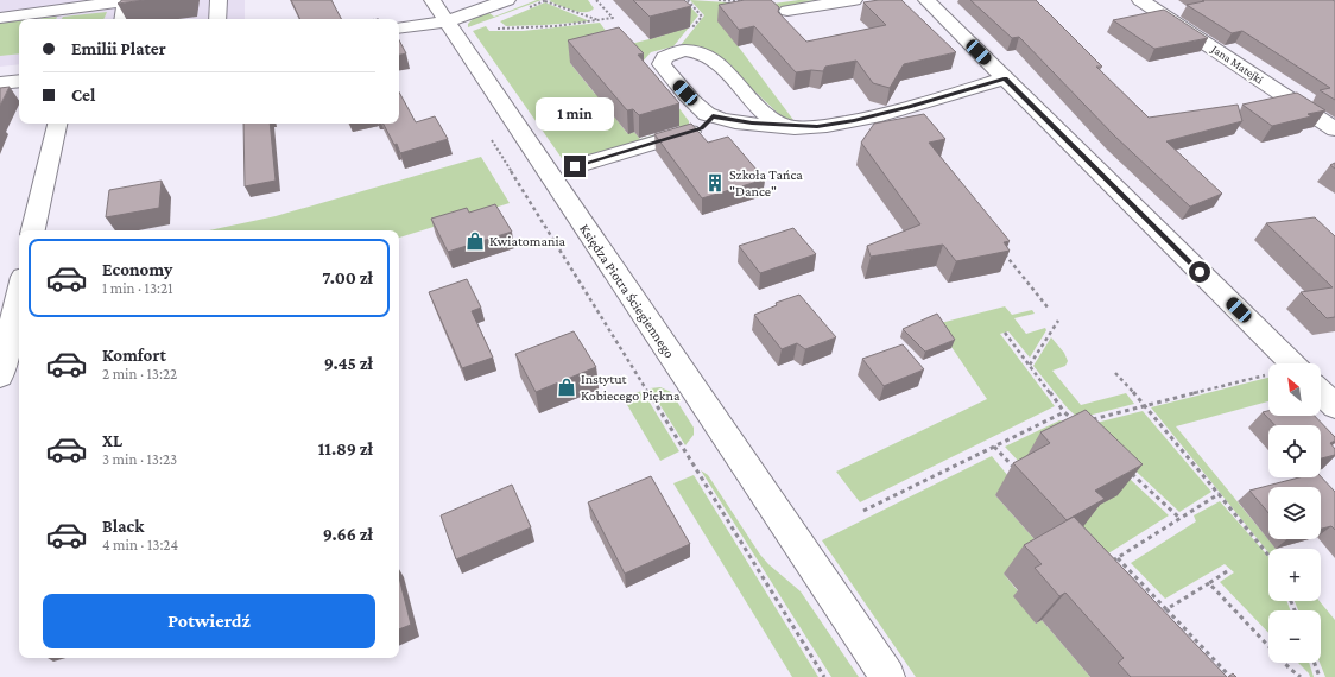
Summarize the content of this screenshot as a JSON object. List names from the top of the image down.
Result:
{
  "streets": {
    "street": ["Jana Matejki", "Księdza Piotra Ściegiennego"]
  },
  "places": {
    "building": ["Szkoła Tańca \"Dance\""],
    "shop": ["Kwiatomania", "Instytut Kobiecego Piękna"]
  },
  "north": "top left",
  "page": {
    "banner": ["Emilii Plater", "Cel"],
    "bubble": "1 min",
    "list": [
      {
        "name": "Economy",
        "note": "1 min · 13:21",
        "value": "7.00 zł"
      },
      {
        "name": "Komfort",
        "note": "2 min · 13:22",
        "value": "9.45 zł"
      },
      {
        "name": "XL",
        "note": "3 min · 13:23",
        "value": "11.89 zł"
      },
      {
        "name": "Black",
        "note": "4 min · 13:24",
        "value": "9.66 zł"
      }
    ],
    "map_buttons": ["+", "−"],
    "buttons": "Potwierdź"
  }
}
